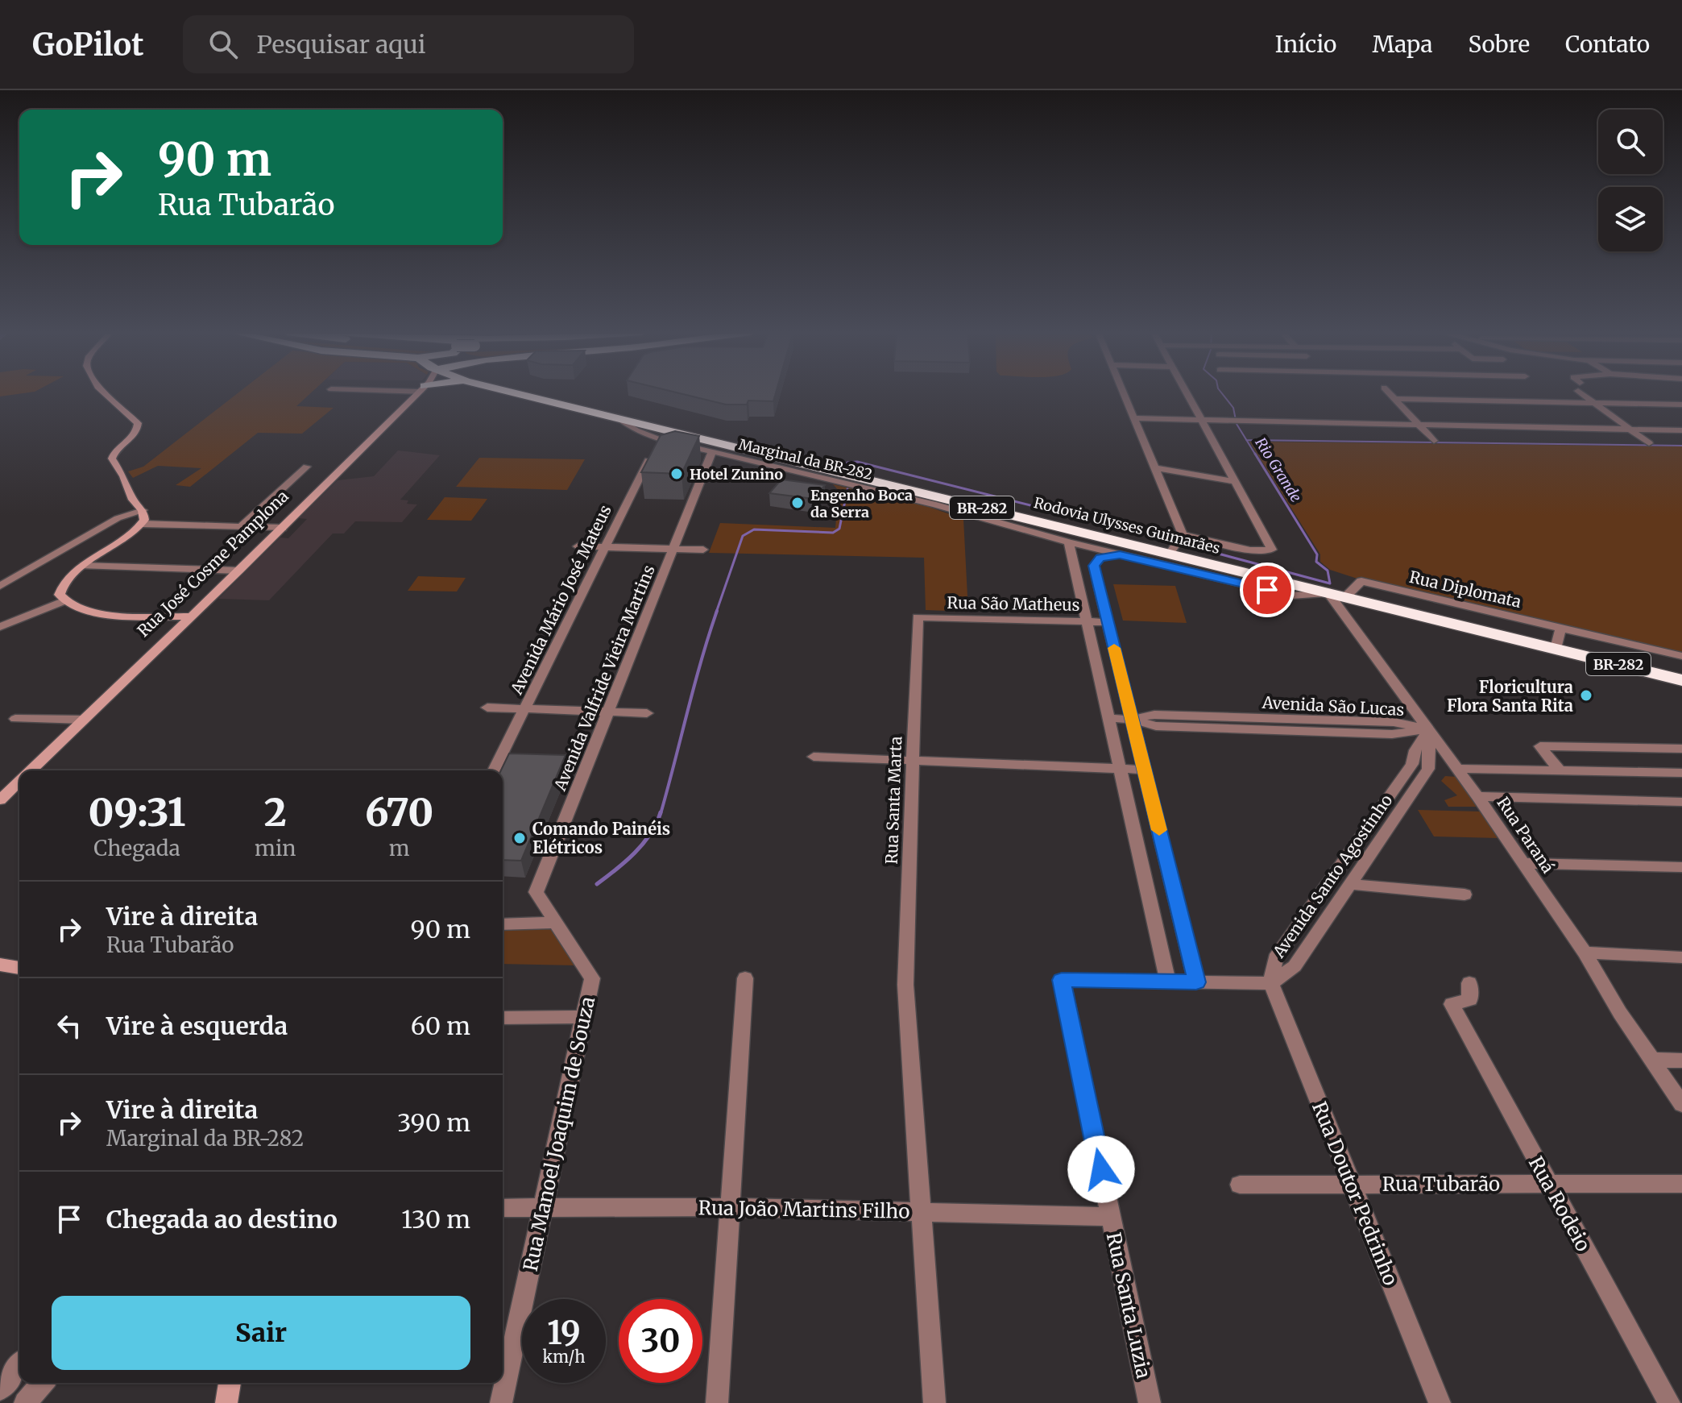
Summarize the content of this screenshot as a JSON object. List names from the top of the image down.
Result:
{
  "streets": {
    "highway": ["BR-282", "Rodovia Ulysses Guimarães"],
    "street": [
      "Marginal da BR-282",
      "Rua José Cosme Pamplona",
      "Rua Diplomata",
      "Avenida Mário José Mateus",
      "Rua São Matheus",
      "Avenida Valfride Vieira Martins",
      "Avenida São Lucas",
      "Rua Santa Marta",
      "Rua Paraná",
      "Avenida Santo Agostinho",
      "Rua Manoel Joaquim de Souza",
      "Rua Tubarão",
      "Rua Doutor Pedrinho",
      "Rua Rodeio",
      "Rua João Martins Filho",
      "Rua Santa Luzia"
    ]
  },
  "crossings": [
    ["Marginal da BR-282", "Rodovia Ulysses Guimarães"],
    ["Marginal da BR-282", "Rua Diplomata"],
    ["Marginal da BR-282", "Avenida Mário José Mateus"],
    ["Marginal da BR-282", "Avenida Valfride Vieira Martins"],
    ["Marginal da BR-282", "Rua Paraná"],
    ["Rodovia Ulysses Guimarães", "Rua Diplomata"],
    ["Rodovia Ulysses Guimarães", "Rua Paraná"],
    ["Rua Diplomata", "Rua Paraná"],
    ["Rua São Matheus", "Rua Santa Marta"],
    ["Avenida Valfride Vieira Martins", "Rua Manoel Joaquim de Souza"],
    ["Avenida São Lucas", "Rua Paraná"],
    ["Avenida São Lucas", "Avenida Santo Agostinho"],
    ["Rua Santa Marta", "Rua João Martins Filho"],
    ["Rua Paraná", "Avenida Santo Agostinho"],
    ["Avenida Santo Agostinho", "Rua Doutor Pedrinho"],
    ["Rua Manoel Joaquim de Souza", "Rua João Martins Filho"],
    ["Rua Tubarão", "Rua Doutor Pedrinho"],
    ["Rua Tubarão", "Rua Rodeio"],
    ["Rua João Martins Filho", "Rua Santa Luzia"]
  ],
  "water": ["Rio Grande"],
  "places": [
    "Hotel Zunino",
    "Engenho Boca da Serra",
    "Floricultura Flora Santa Rita",
    "Comando Painéis Elétricos"
  ],
  "page": {
    "header": "GoPilot",
    "search": "Pesquisar aqui",
    "nav": [
      "Início",
      "Mapa",
      "Sobre",
      "Contato"
    ],
    "turn": ["90 m", "Rua Tubarão"],
    "eta": [
      "09:31",
      "Chegada",
      "2",
      "min",
      "670",
      "m"
    ],
    "list": [
      {
        "name": "Vire à direita",
        "note": "Rua Tubarão",
        "value": "90 m"
      },
      {
        "name": "Vire à esquerda",
        "value": "60 m"
      },
      {
        "name": "Vire à direita",
        "note": "Marginal da BR-282",
        "value": "390 m"
      },
      {
        "name": "Chegada ao destino",
        "value": "130 m"
      }
    ],
    "buttons": "Sair",
    "speed": "19 km/h",
    "limit": "30"
  }
}
